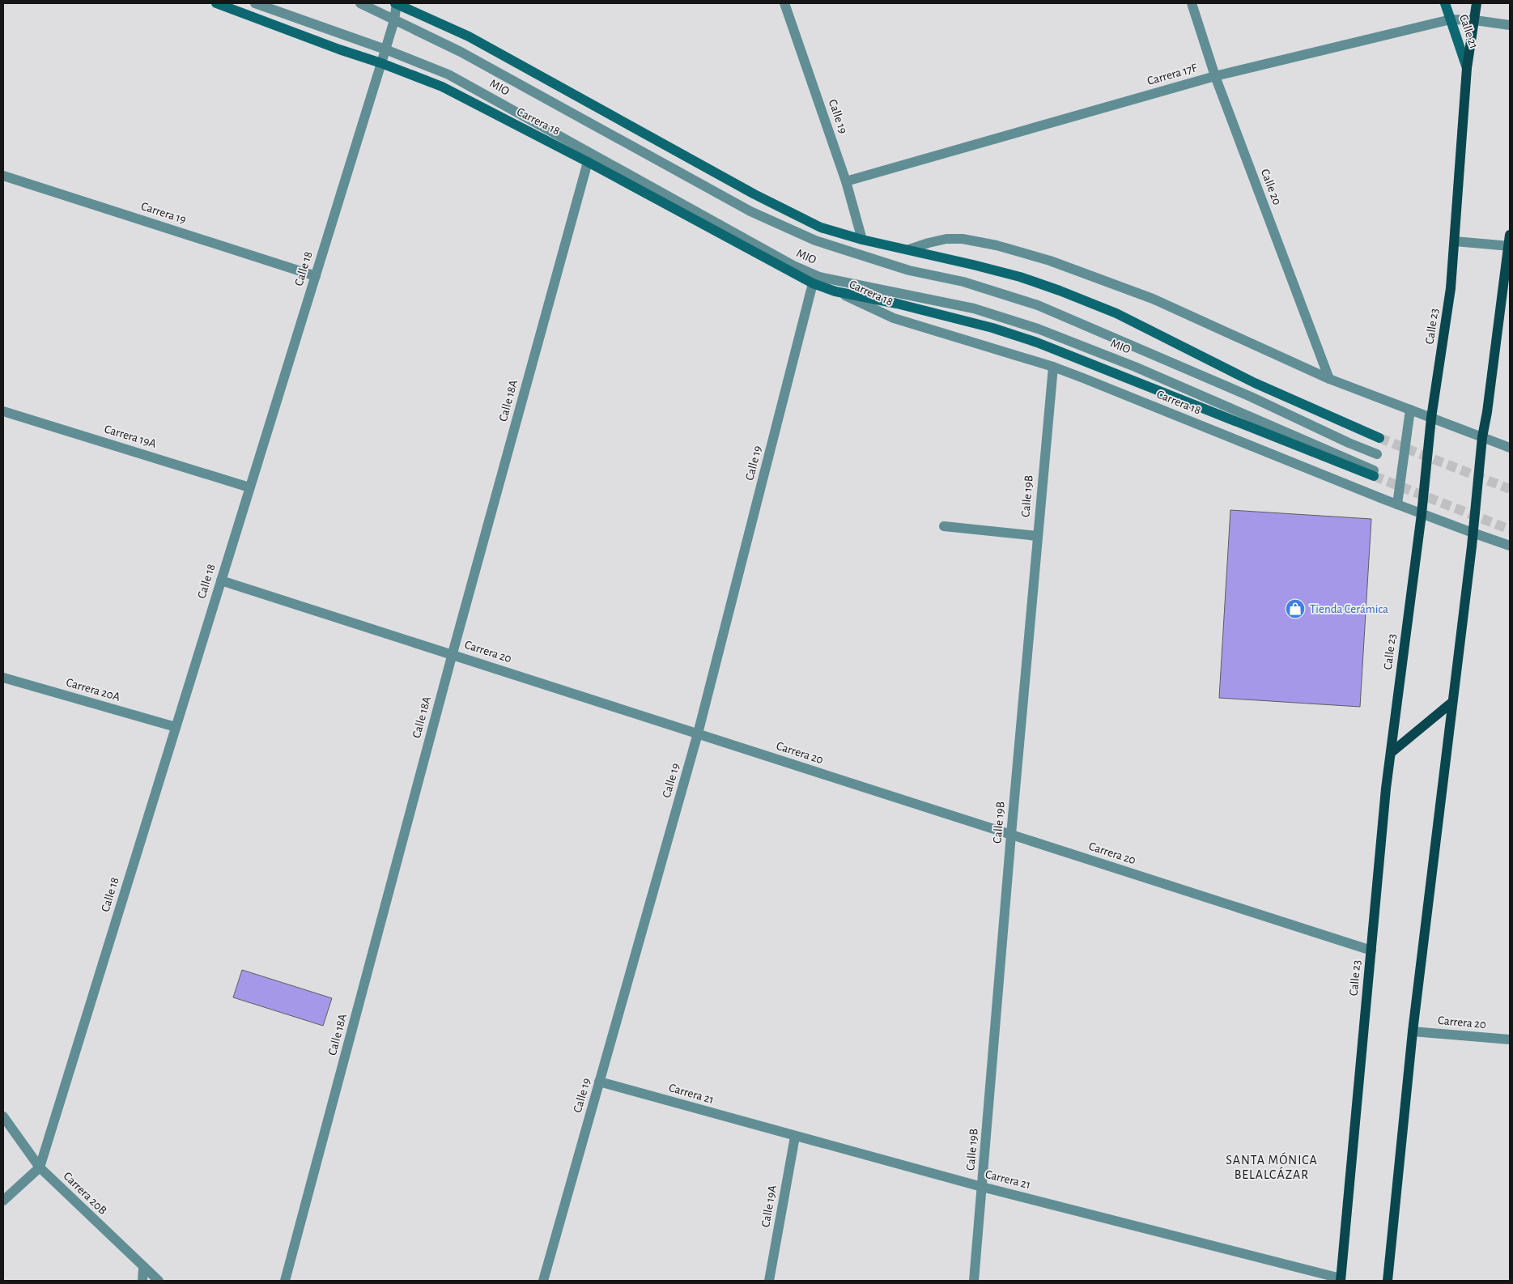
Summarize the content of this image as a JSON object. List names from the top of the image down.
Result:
{
  "streets": {
    "main road": ["Calle 21", "Carrera 18", "Calle 23"],
    "street": [
      "Carrera 17F",
      "MIO",
      "Calle 19",
      "Calle 20",
      "Carrera 19",
      "Calle 18",
      "Calle 18A",
      "Carrera 19A",
      "Calle 19B",
      "Carrera 20",
      "Carrera 20A",
      "Carrera 21",
      "Carrera 20B",
      "Calle 19A"
    ]
  },
  "crossings": [
    ["Calle 21", "Carrera 17F"],
    ["Calle 21", "Calle 23"],
    ["Carrera 17F", "Calle 19"],
    ["Carrera 17F", "Calle 20"],
    ["Carrera 17F", "Calle 23"],
    ["MIO", "Carrera 18"],
    ["MIO", "Calle 18"],
    ["Calle 19", "Carrera 18"],
    ["Calle 19", "Carrera 20"],
    ["Calle 19", "Carrera 21"],
    ["Carrera 18", "Calle 18"],
    ["Carrera 18", "Calle 23"],
    ["Carrera 18", "Calle 18A"],
    ["Carrera 18", "Calle 19B"],
    ["Carrera 19", "Calle 18"],
    ["Calle 18", "Carrera 19A"],
    ["Calle 18", "Carrera 20"],
    ["Calle 18", "Carrera 20A"],
    ["Calle 18", "Carrera 20B"],
    ["Calle 23", "Carrera 20"],
    ["Calle 23", "Carrera 21"],
    ["Calle 18A", "Carrera 20"],
    ["Calle 19B", "Carrera 20"],
    ["Calle 19B", "Carrera 21"],
    ["Carrera 21", "Calle 19A"]
  ],
  "districts": ["SANTA MÓNICA BELALCÁZAR"],
  "places": {
    "shop": ["Tienda Cerámica"]
  }
}
